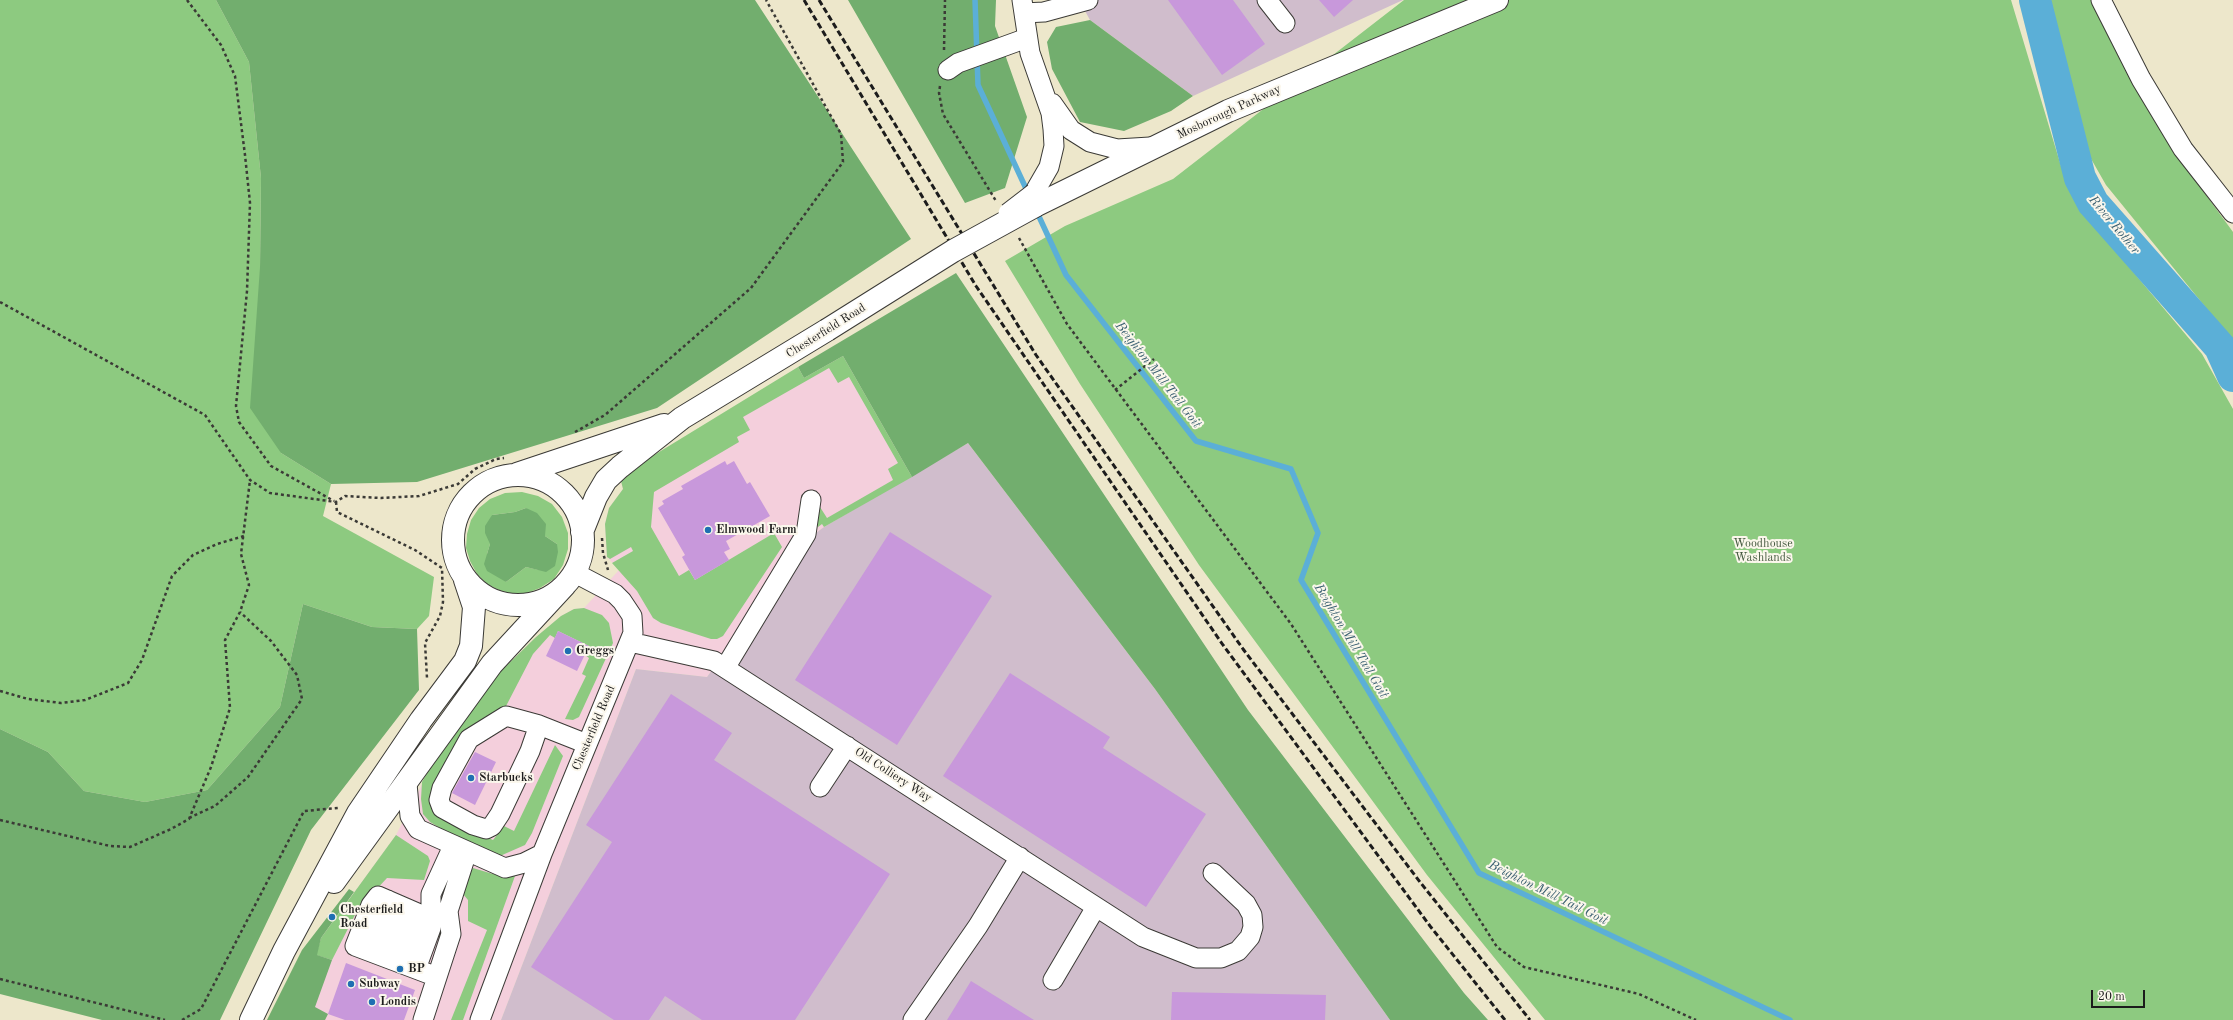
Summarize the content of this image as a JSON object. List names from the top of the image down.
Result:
{
  "streets": {
    "highway": ["Mosborough Parkway", "Chesterfield Road"],
    "street": ["Old Colliery Way"]
  },
  "crossings": [
    ["Mosborough Parkway", "Chesterfield Road"],
    ["Chesterfield Road", "Old Colliery Way"]
  ],
  "water": ["River Rother", "Beighton Mill Tail Goit"],
  "parks": ["Woodhouse Washlands"],
  "places": [
    "Elmwood Farm",
    "Greggs",
    "Starbucks",
    "Chesterfield Road",
    "BP",
    "Subway",
    "Londis"
  ],
  "scale_bar": "20 m"
}
